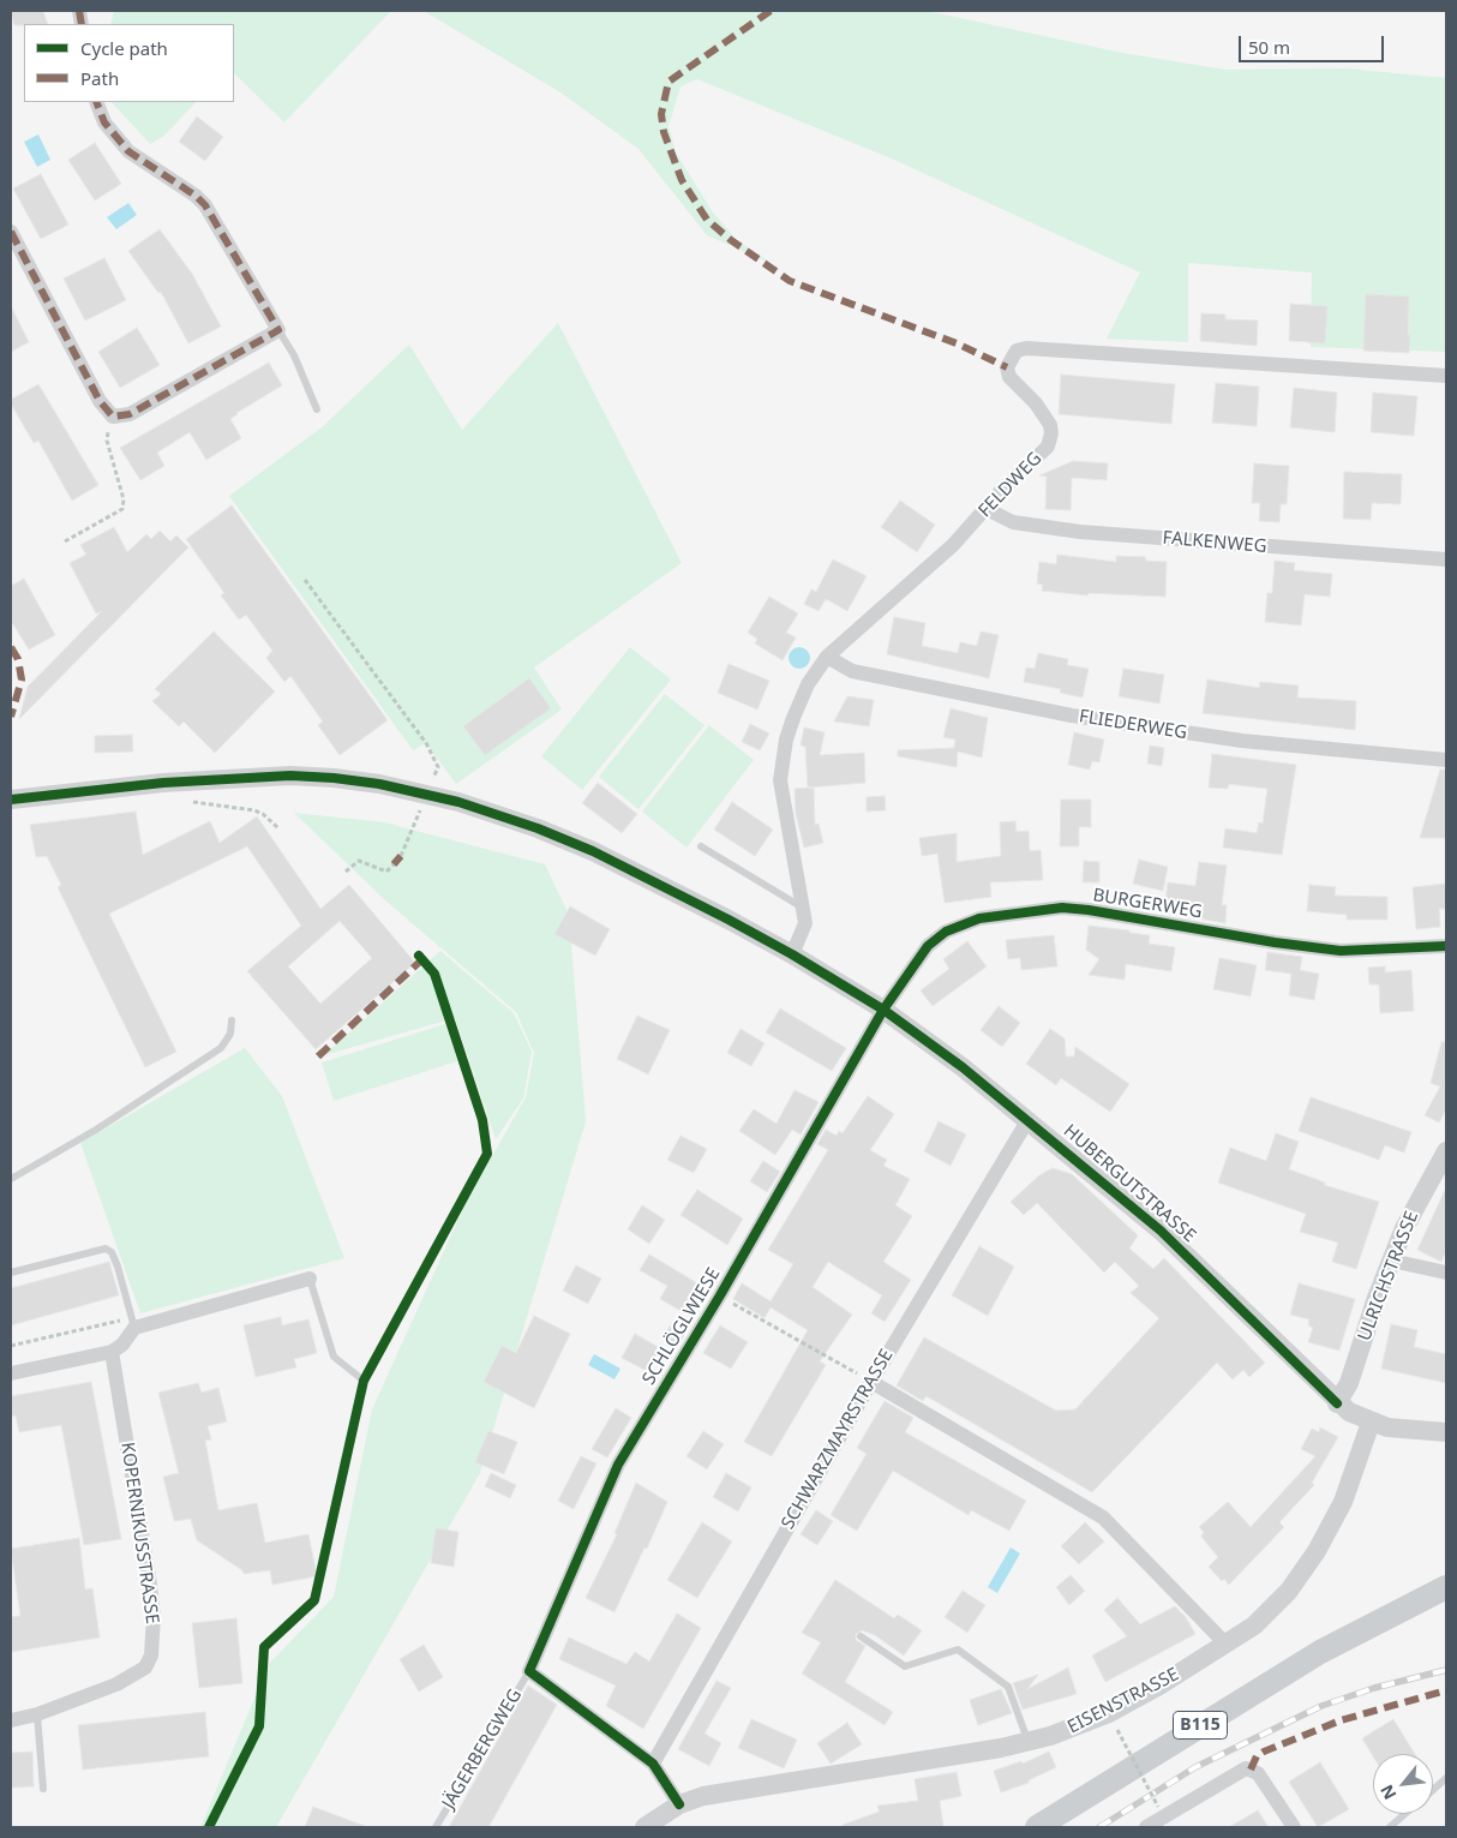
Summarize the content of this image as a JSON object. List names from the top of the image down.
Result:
{
  "streets": {
    "main road": ["B115"],
    "street": [
      "FELDWEG",
      "FALKENWEG",
      "FLIEDERWEG",
      "BURGERWEG",
      "HUBERGUTSTRASSE",
      "ULRICHSTRASSE",
      "SCHLÖGLWIESE",
      "SCHWARZMAYRSTRASSE",
      "KOPERNIKUSSTRASSE",
      "EISENSTRASSE"
    ],
    "lane": ["JÄGERBERGWEG"]
  },
  "crossings": [
    ["FELDWEG", "FALKENWEG"],
    ["FELDWEG", "FLIEDERWEG"],
    ["FELDWEG", "HUBERGUTSTRASSE"],
    ["BURGERWEG", "HUBERGUTSTRASSE"],
    ["BURGERWEG", "SCHLÖGLWIESE"],
    ["HUBERGUTSTRASSE", "ULRICHSTRASSE"],
    ["HUBERGUTSTRASSE", "SCHLÖGLWIESE"],
    ["HUBERGUTSTRASSE", "SCHWARZMAYRSTRASSE"],
    ["HUBERGUTSTRASSE", "EISENSTRASSE"],
    ["SCHLÖGLWIESE", "JÄGERBERGWEG"]
  ],
  "legend": ["Cycle path", "Path"],
  "scale_bar": "50 m",
  "north": "bottom left"
}
